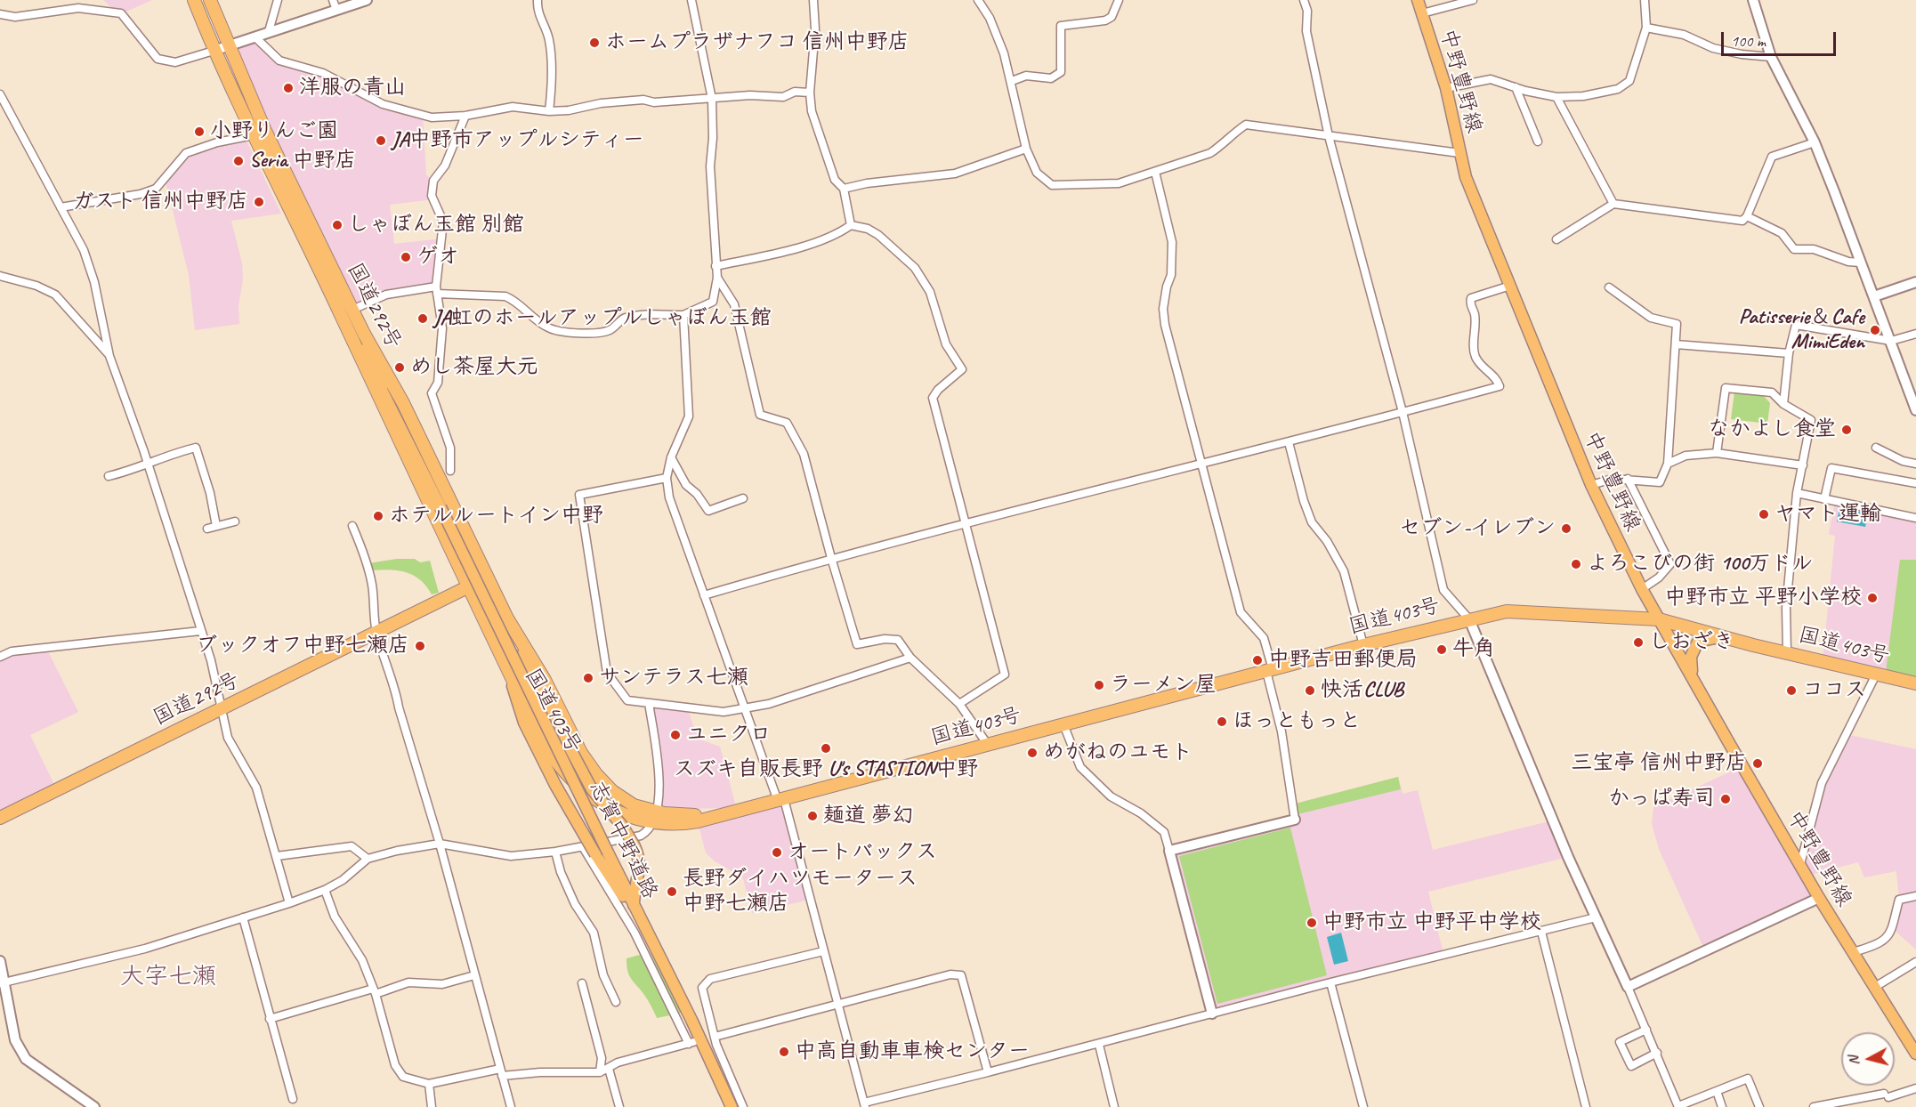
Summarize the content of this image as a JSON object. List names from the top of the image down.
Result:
{
  "streets": {
    "highway": ["国道292号", "国道403号"],
    "main road": ["中野豊野線", "志賀中野道路"]
  },
  "crossings": [
    ["中野豊野線", "国道403号"],
    ["国道292号", "国道403号"],
    ["国道292号", "志賀中野道路"]
  ],
  "districts": ["大字七瀬"],
  "places": [
    "ホームプラザナフコ 信州中野店",
    "洋服の青山",
    "小野りんご園",
    "JA中野市アップルシティー",
    "Seria 中野店",
    "ガスト 信州中野店",
    "しゃぼん玉館 別館",
    "ゲオ",
    "JA虹のホールアップルしゃぼん玉館",
    "Patisserie＆Cafe MimiEden",
    "めし茶屋大元",
    "なかよし食堂",
    "ヤマト運輸",
    "ホテルルートイン中野",
    "セブン-イレブン",
    "よろこびの街 100万ドル",
    "中野市立 平野小学校",
    "しおざき",
    "ブックオフ中野七瀬店",
    "牛角",
    "中野吉田郵便局",
    "サンテラス七瀬",
    "ラーメン屋",
    "快活CLUB",
    "ココス",
    "ほっともっと",
    "ユニクロ",
    "スズキ自販長野 U's STASTION中野",
    "めがねのユモト",
    "三宝亭 信州中野店",
    "かっぱ寿司",
    "麺道 夢幻",
    "オートバックス",
    "長野ダイハツモータース 中野七瀬店",
    "中野市立 中野平中学校",
    "中高自動車車検センター"
  ],
  "scale_bar": "100 m",
  "north": "left"
}
